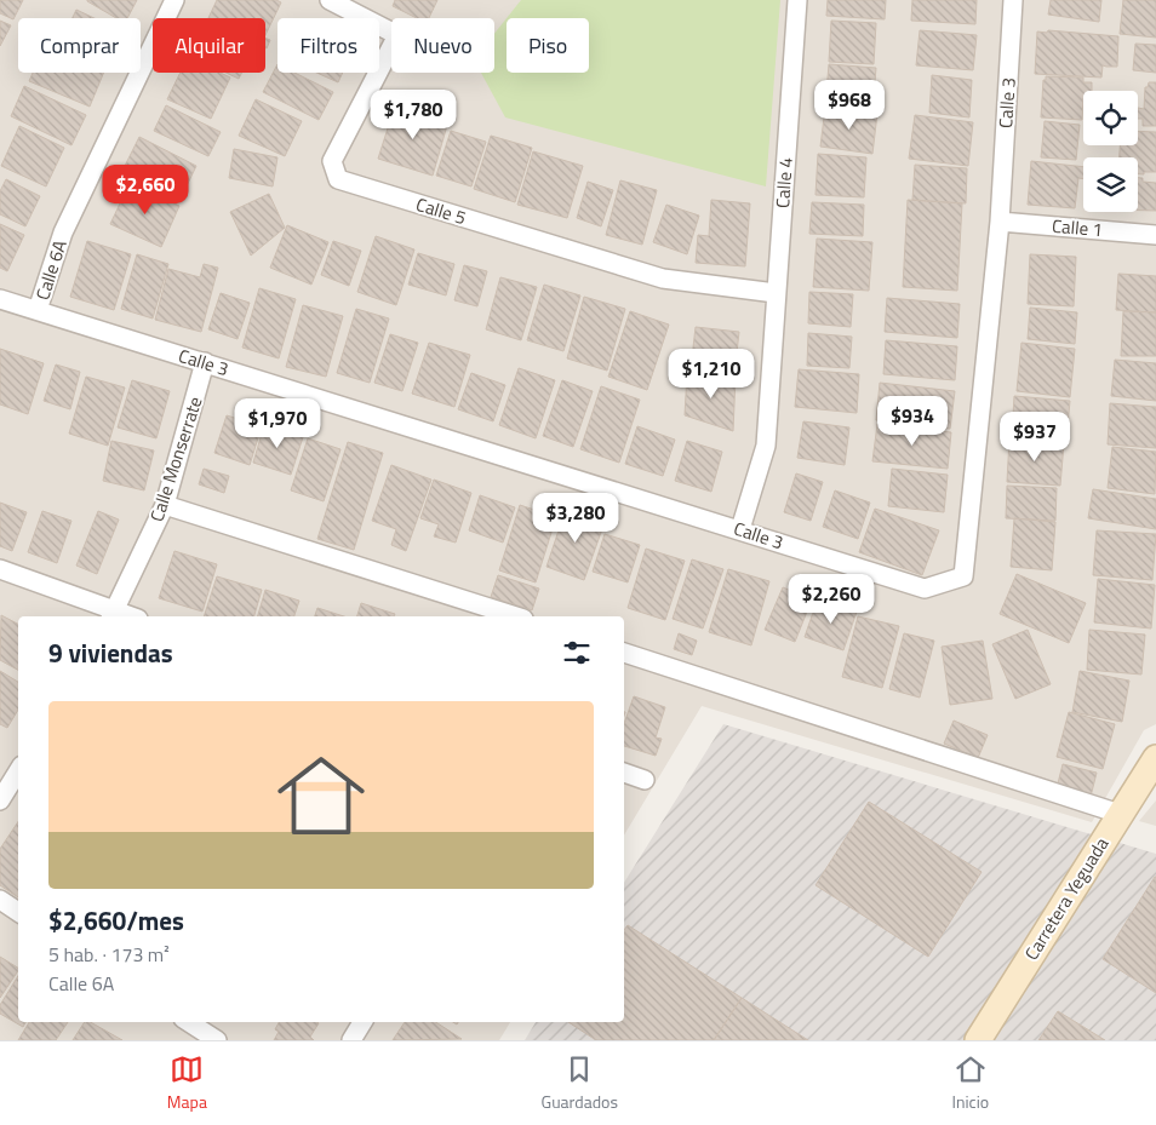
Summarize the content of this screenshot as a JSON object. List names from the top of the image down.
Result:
{
  "streets": {
    "street": [
      "Calle 3",
      "Calle 4",
      "Calle 5",
      "Calle 1",
      "Calle 6A",
      "Calle Monserrate",
      "Carretera Yeguada"
    ]
  },
  "crossings": [
    ["Calle 3", "Calle 4"],
    ["Calle 3", "Calle 1"],
    ["Calle 3", "Calle 6A"],
    ["Calle 3", "Calle Monserrate"],
    ["Calle 4", "Calle 5"]
  ],
  "page": {
    "chip": [
      "Comprar",
      "Alquilar",
      "Filtros",
      "Nuevo",
      "Piso"
    ],
    "price": [
      "$968",
      "$1,780",
      "$2,660",
      "$1,210",
      "$934",
      "$1,970",
      "$937",
      "$3,280",
      "$2,260"
    ],
    "heading": "9 viviendas",
    "list": [
      {
        "name": "$2,660/mes",
        "note": "5 hab. · 173 m² · Calle 6A"
      }
    ],
    "tabs": ["Mapa", "Guardados", "Inicio"]
  }
}
